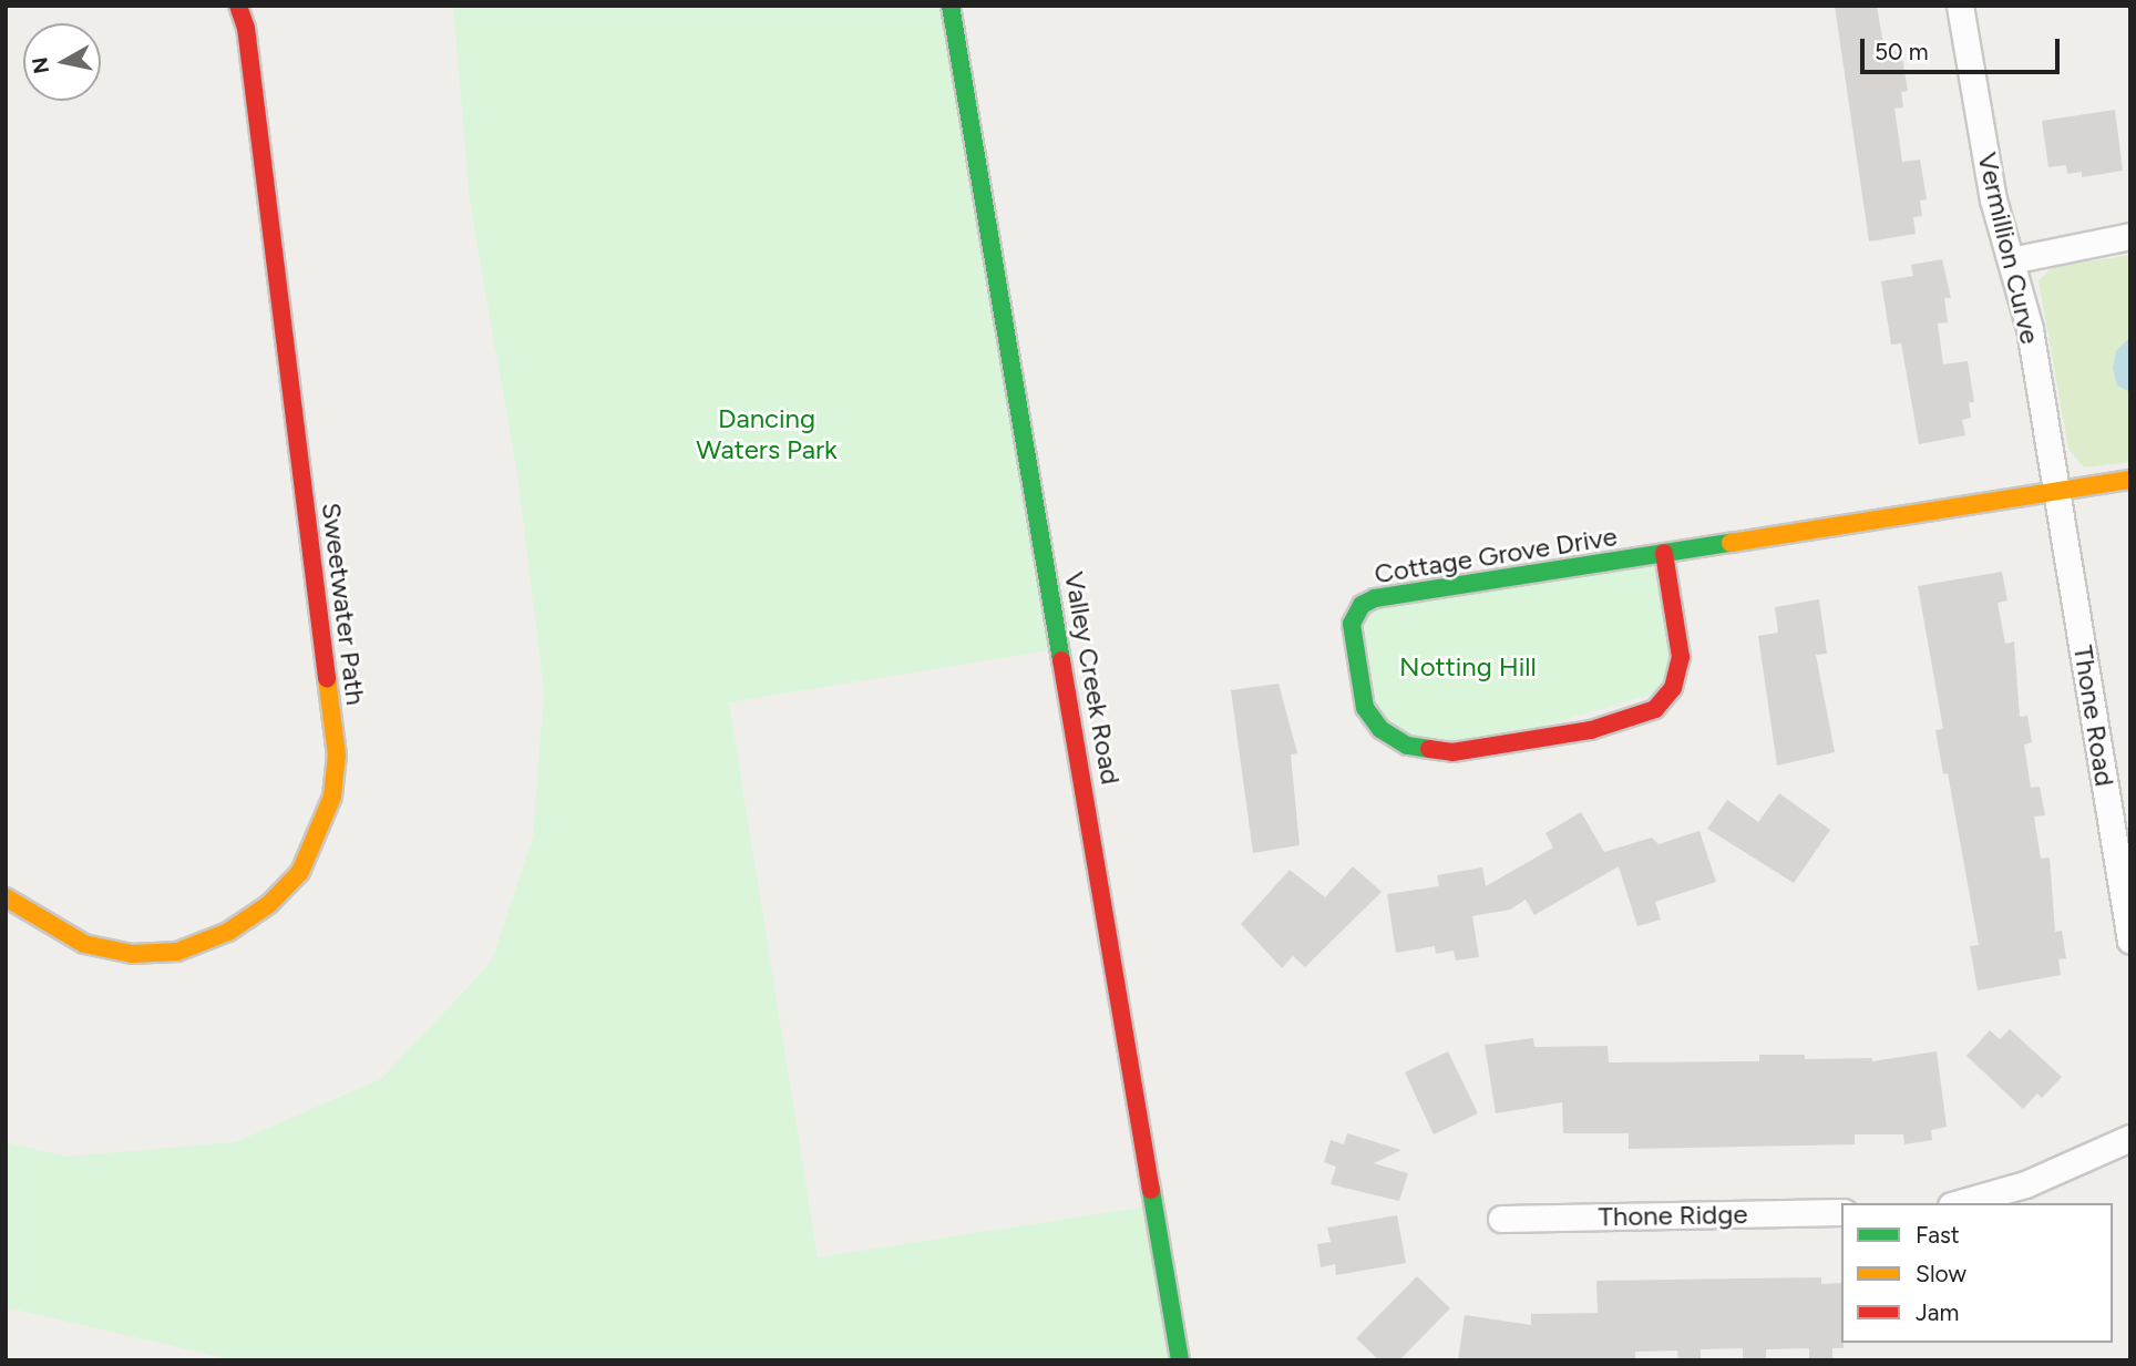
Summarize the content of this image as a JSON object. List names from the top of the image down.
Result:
{
  "streets": {
    "street": [
      "Vermillion Curve",
      "Cottage Grove Drive",
      "Sweetwater Path",
      "Valley Creek Road",
      "Thone Road",
      "Thone Ridge"
    ]
  },
  "crossings": [
    ["Vermillion Curve", "Cottage Grove Drive"],
    ["Vermillion Curve", "Thone Road"],
    ["Cottage Grove Drive", "Thone Road"]
  ],
  "parks": ["Dancing Waters Park", "Notting Hill"],
  "legend": ["Fast", "Slow", "Jam"],
  "scale_bar": "50 m",
  "north": "left"
}
